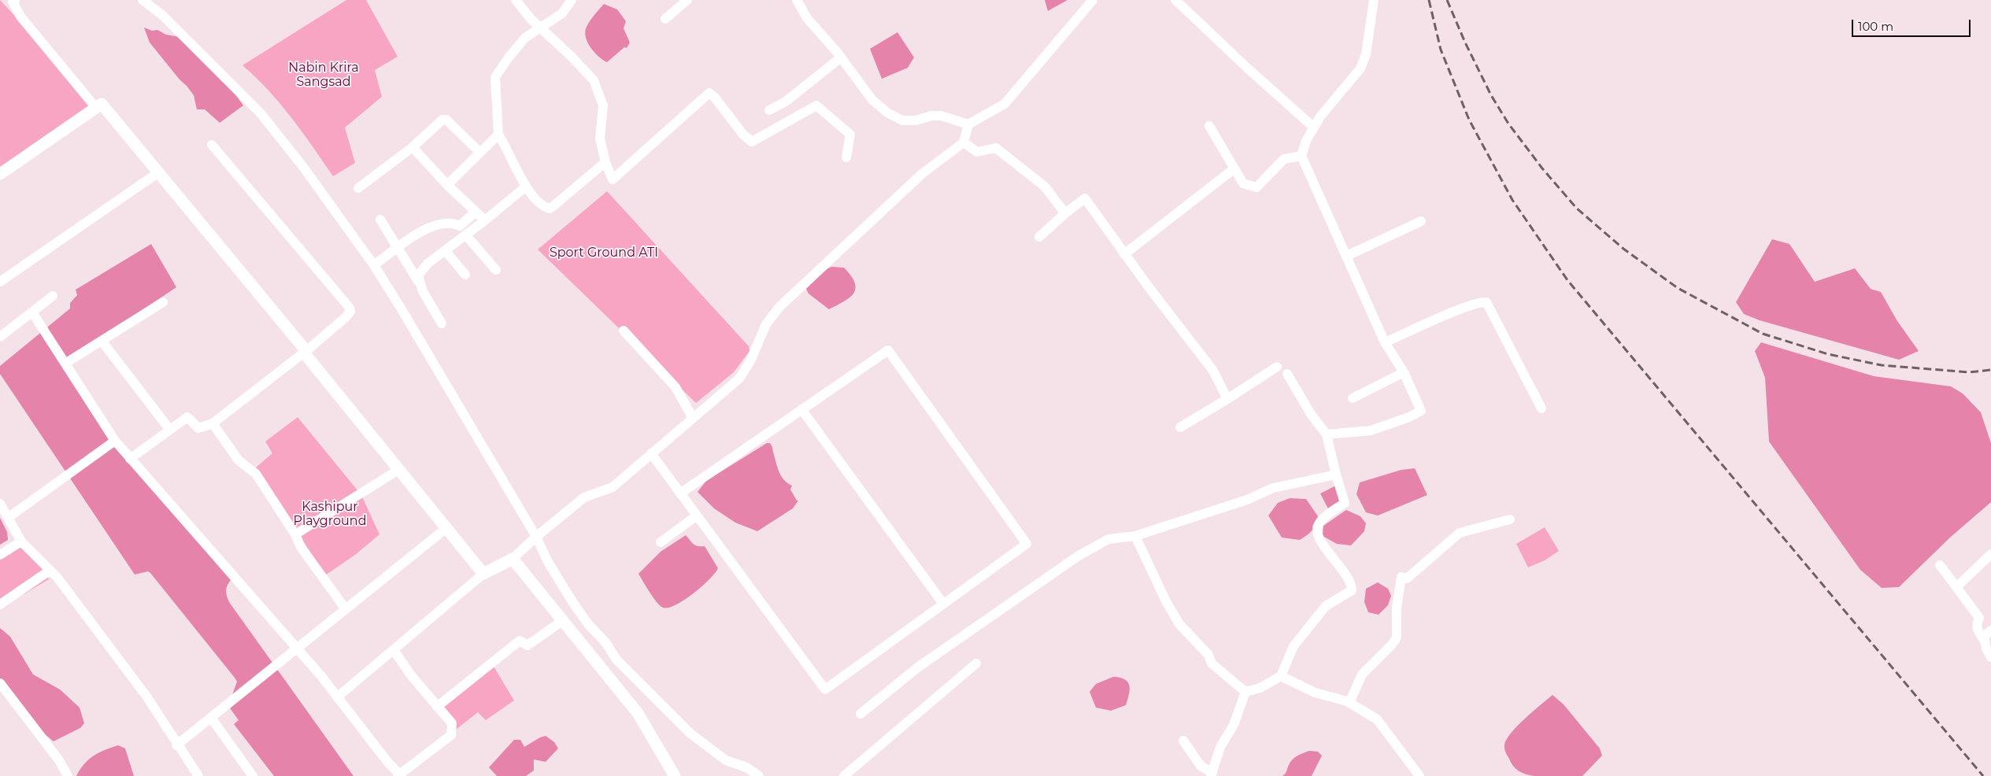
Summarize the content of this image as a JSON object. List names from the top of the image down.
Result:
{
  "parks": ["Nabin Krira Sangsad", "Sport Ground ATI", "Kashipur Playground"],
  "scale_bar": "100 m"
}
